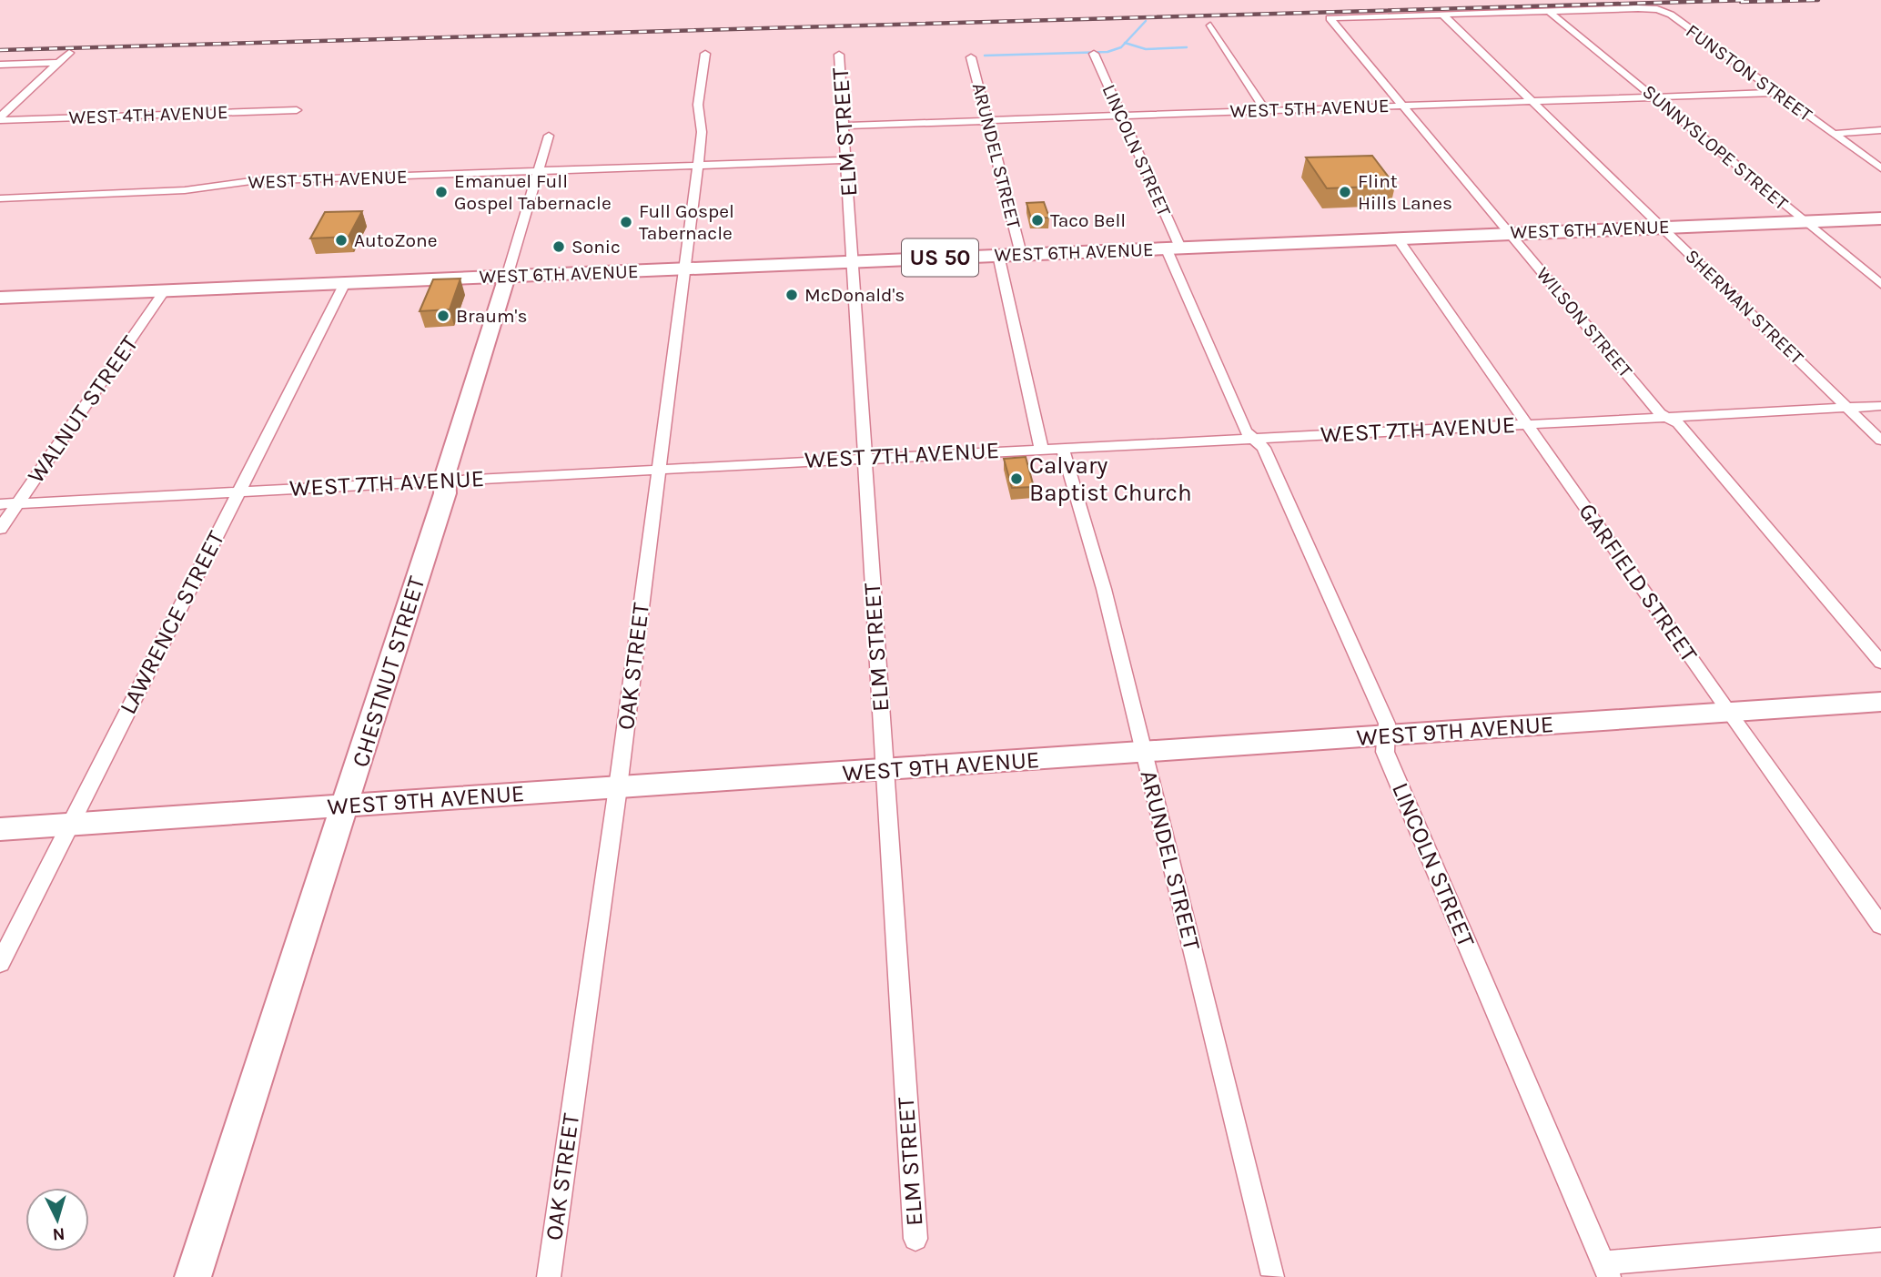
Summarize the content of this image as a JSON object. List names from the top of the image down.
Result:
{
  "streets": {
    "main road": ["WEST 6TH AVENUE", "US 50"],
    "street": [
      "FUNSTON STREET",
      "WEST 5TH AVENUE",
      "WEST 4TH AVENUE",
      "ELM STREET",
      "SUNNYSLOPE STREET",
      "LINCOLN STREET",
      "ARUNDEL STREET",
      "SHERMAN STREET",
      "WILSON STREET",
      "WALNUT STREET",
      "WEST 7TH AVENUE",
      "GARFIELD STREET",
      "LAWRENCE STREET",
      "OAK STREET",
      "CHESTNUT STREET",
      "WEST 9TH AVENUE"
    ]
  },
  "crossings": [
    ["FUNSTON STREET", "WEST 5TH AVENUE"],
    ["FUNSTON STREET", "SUNNYSLOPE STREET"],
    ["FUNSTON STREET", "SHERMAN STREET"],
    ["FUNSTON STREET", "WILSON STREET"],
    ["WEST 5TH AVENUE", "ELM STREET"],
    ["WEST 5TH AVENUE", "SUNNYSLOPE STREET"],
    ["WEST 5TH AVENUE", "LINCOLN STREET"],
    ["WEST 5TH AVENUE", "ARUNDEL STREET"],
    ["WEST 5TH AVENUE", "SHERMAN STREET"],
    ["WEST 5TH AVENUE", "WILSON STREET"],
    ["WEST 5TH AVENUE", "OAK STREET"],
    ["WEST 5TH AVENUE", "CHESTNUT STREET"],
    ["ELM STREET", "WEST 6TH AVENUE"],
    ["ELM STREET", "WEST 7TH AVENUE"],
    ["ELM STREET", "WEST 9TH AVENUE"],
    ["SUNNYSLOPE STREET", "WEST 6TH AVENUE"],
    ["LINCOLN STREET", "WEST 6TH AVENUE"],
    ["LINCOLN STREET", "WEST 7TH AVENUE"],
    ["LINCOLN STREET", "WEST 9TH AVENUE"],
    ["ARUNDEL STREET", "WEST 6TH AVENUE"],
    ["ARUNDEL STREET", "WEST 7TH AVENUE"],
    ["ARUNDEL STREET", "WEST 9TH AVENUE"],
    ["WEST 6TH AVENUE", "SHERMAN STREET"],
    ["WEST 6TH AVENUE", "WILSON STREET"],
    ["WEST 6TH AVENUE", "WALNUT STREET"],
    ["WEST 6TH AVENUE", "GARFIELD STREET"],
    ["WEST 6TH AVENUE", "LAWRENCE STREET"],
    ["WEST 6TH AVENUE", "OAK STREET"],
    ["WEST 6TH AVENUE", "CHESTNUT STREET"],
    ["SHERMAN STREET", "WEST 7TH AVENUE"],
    ["WILSON STREET", "WEST 7TH AVENUE"],
    ["WALNUT STREET", "WEST 7TH AVENUE"],
    ["WEST 7TH AVENUE", "GARFIELD STREET"],
    ["WEST 7TH AVENUE", "LAWRENCE STREET"],
    ["WEST 7TH AVENUE", "OAK STREET"],
    ["WEST 7TH AVENUE", "CHESTNUT STREET"],
    ["GARFIELD STREET", "WEST 9TH AVENUE"],
    ["LAWRENCE STREET", "WEST 9TH AVENUE"],
    ["OAK STREET", "WEST 9TH AVENUE"],
    ["CHESTNUT STREET", "WEST 9TH AVENUE"]
  ],
  "places": [
    "Emanuel Full Gospel Tabernacle",
    "Flint Hills Lanes",
    "Taco Bell",
    "Full Gospel Tabernacle",
    "AutoZone",
    "Sonic",
    "McDonald's",
    "Braum's",
    "Calvary Baptist Church"
  ],
  "north": "bottom"
}
